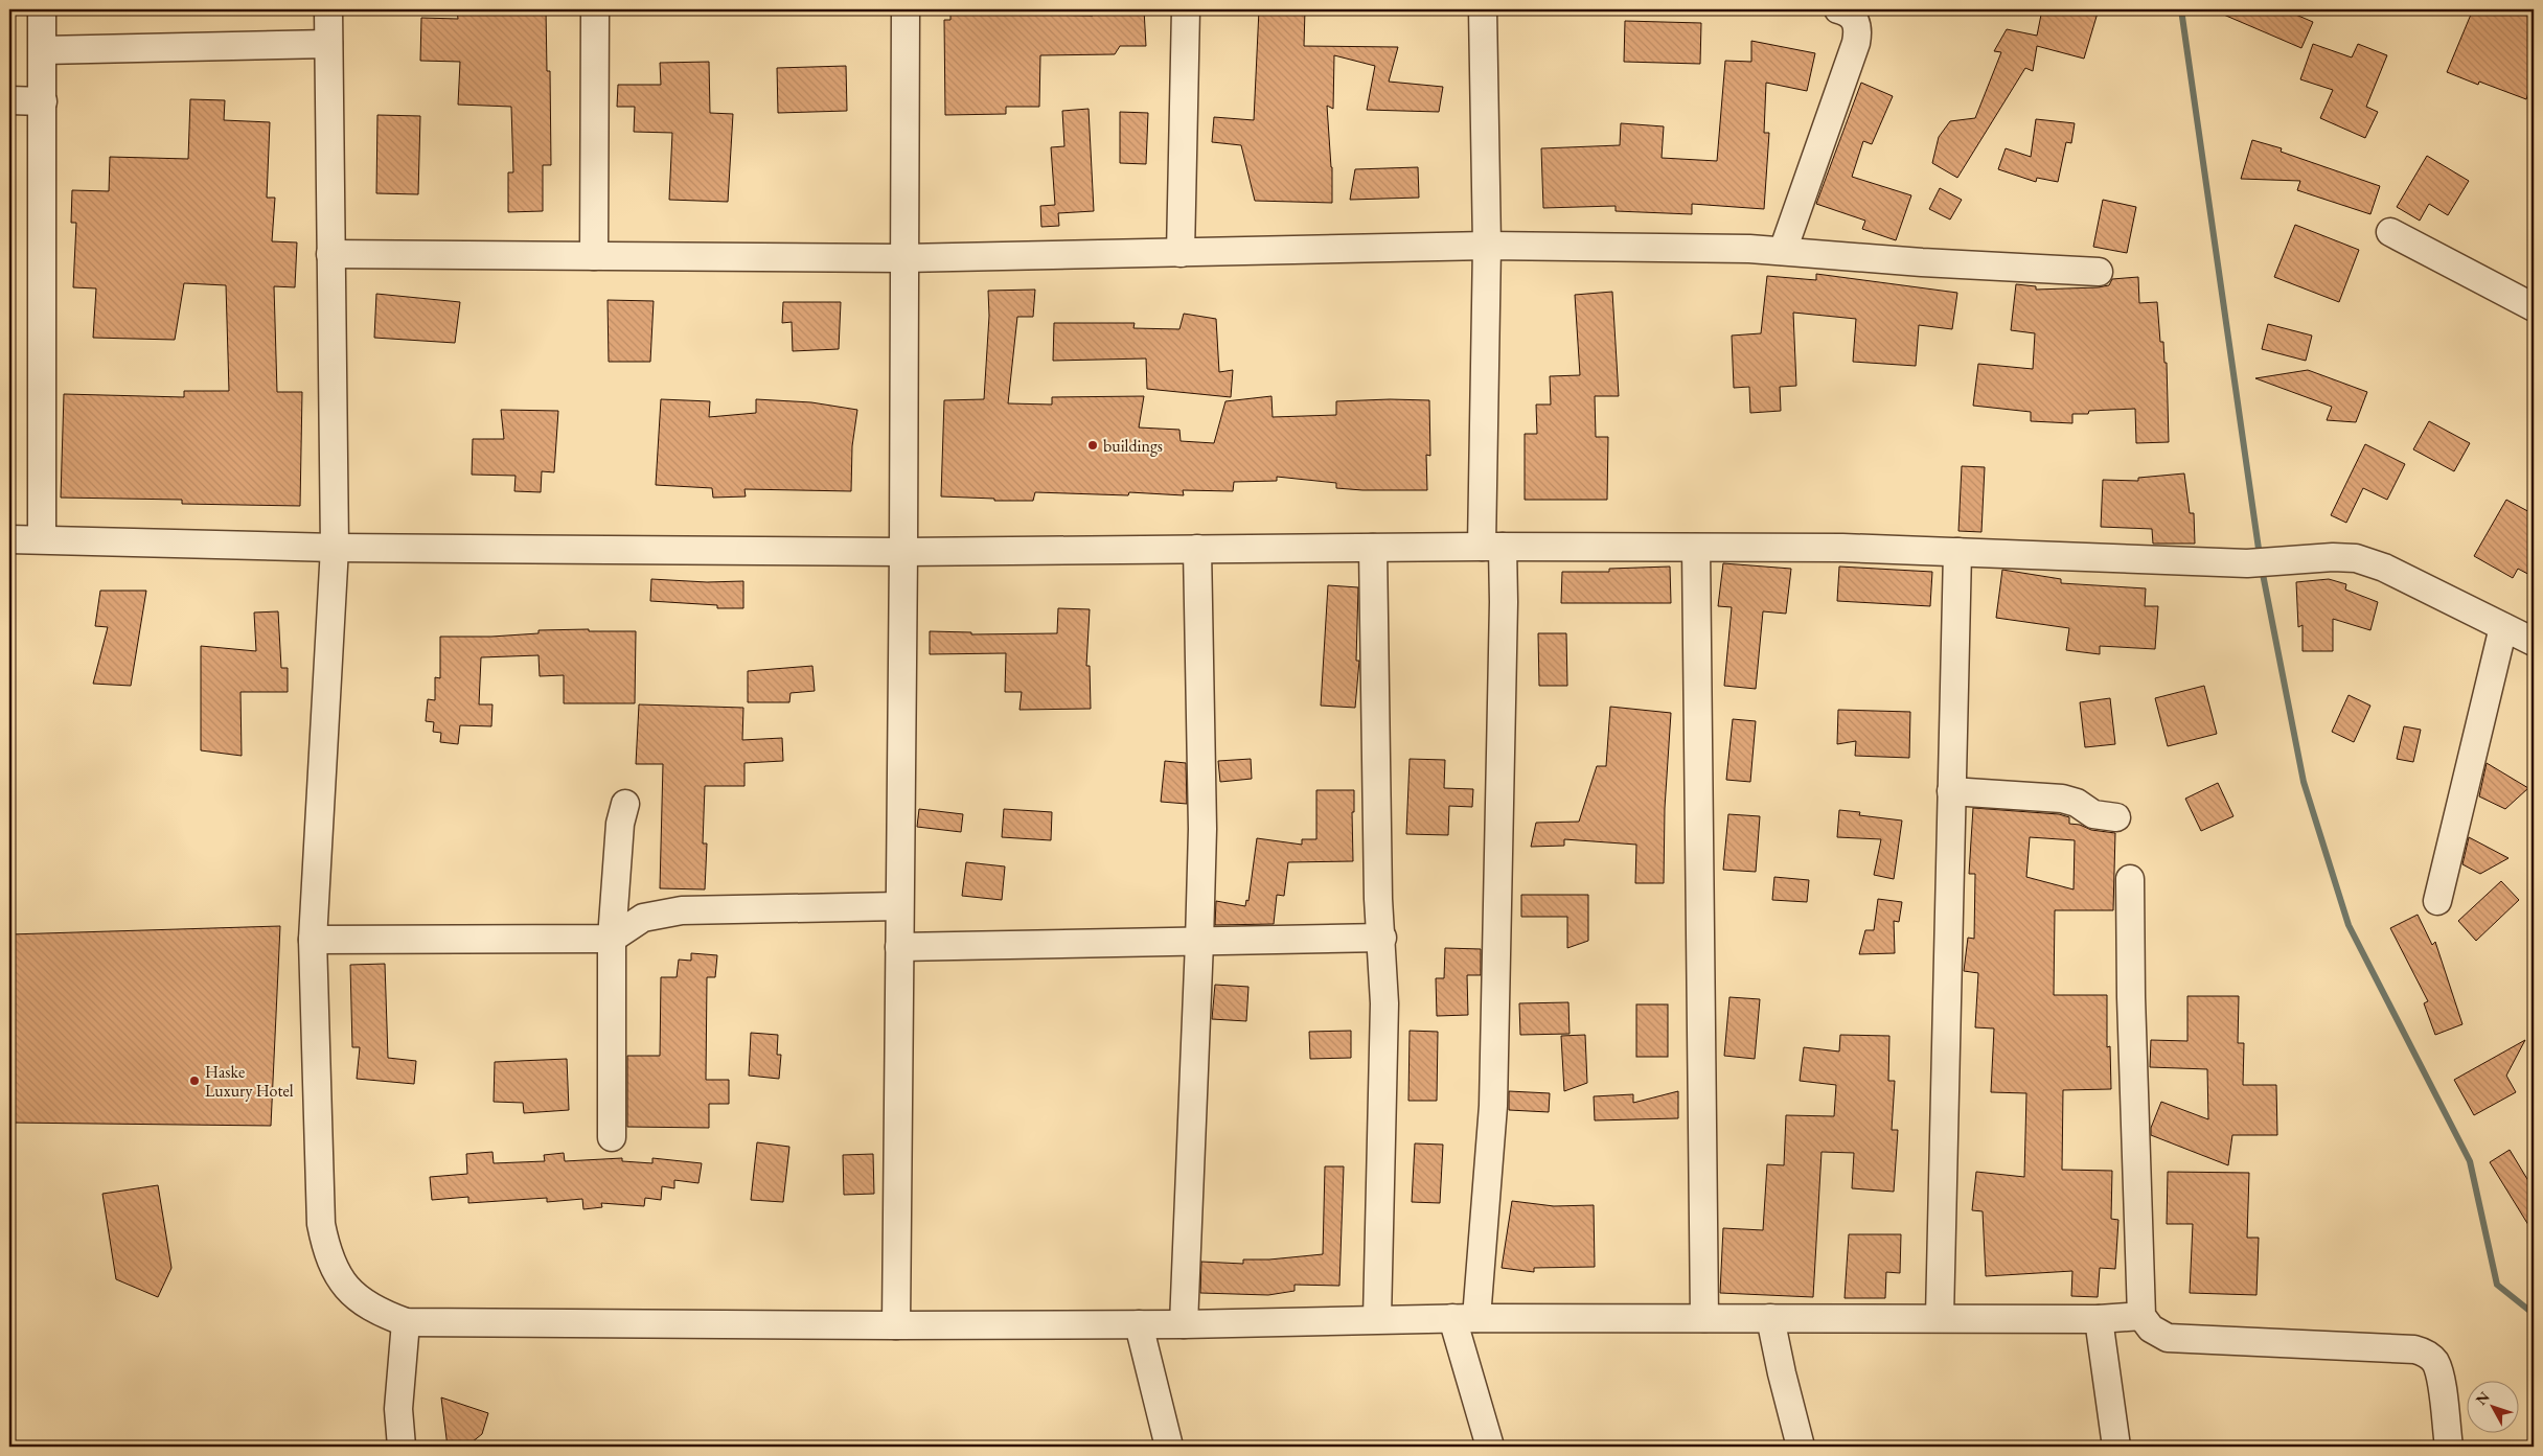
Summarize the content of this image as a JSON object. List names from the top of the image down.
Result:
{
  "places": ["buildings", "Haske Luxury Hotel"],
  "north": "top left"
}
